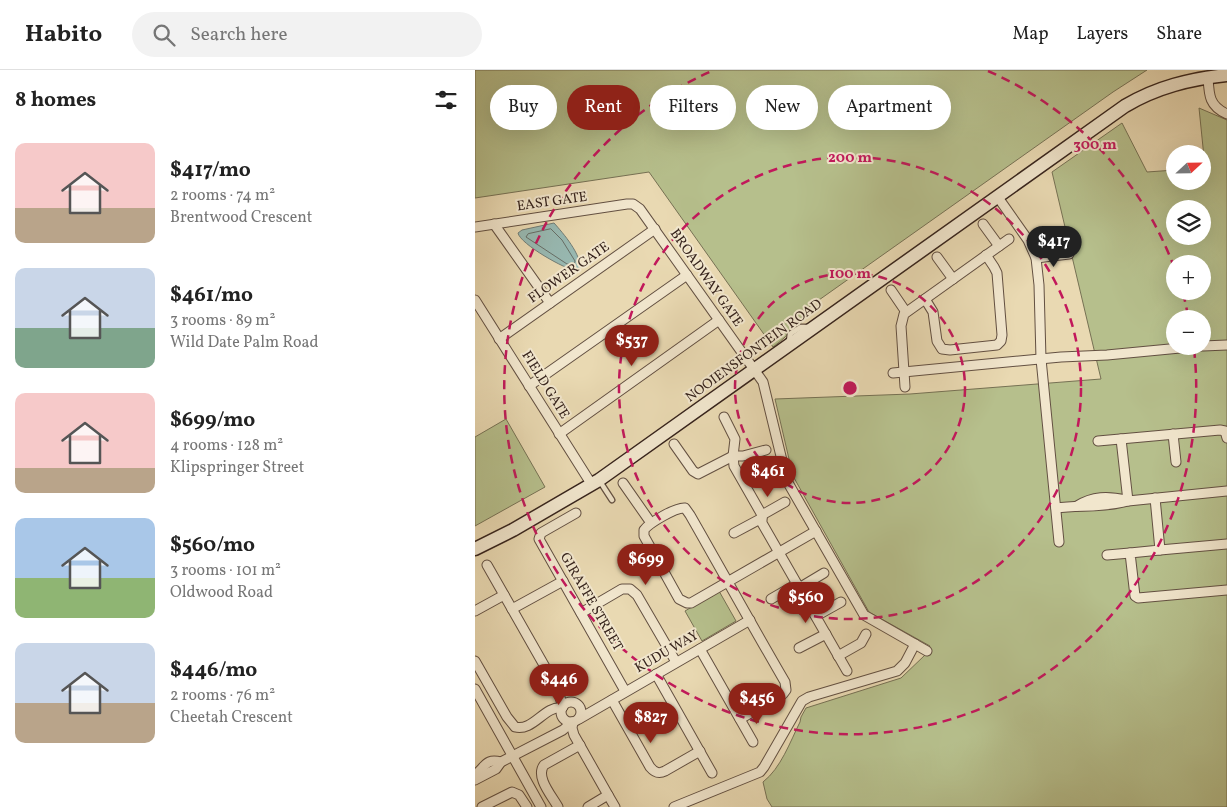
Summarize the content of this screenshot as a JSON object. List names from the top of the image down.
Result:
{
  "streets": {
    "street": [
      "EAST GATE",
      "FLOWER GATE",
      "BROADWAY GATE",
      "NOOIENSFONTEIN ROAD",
      "FIELD GATE",
      "GIRAFFE STREET",
      "KUDU WAY"
    ]
  },
  "crossings": [
    ["EAST GATE", "BROADWAY GATE"],
    ["FLOWER GATE", "BROADWAY GATE"],
    ["FLOWER GATE", "FIELD GATE"],
    ["BROADWAY GATE", "NOOIENSFONTEIN ROAD"],
    ["NOOIENSFONTEIN ROAD", "FIELD GATE"],
    ["GIRAFFE STREET", "KUDU WAY"]
  ],
  "north": "right",
  "page": {
    "header": "Habito",
    "search": "Search here",
    "nav": ["Map", "Layers", "Share"],
    "heading": "8 homes",
    "chip": [
      "Buy",
      "Rent",
      "Filters",
      "New",
      "Apartment"
    ],
    "list": [
      {
        "name": "$417/mo",
        "note": "2 rooms · 74 m² · Brentwood Crescent"
      },
      {
        "name": "$461/mo",
        "note": "3 rooms · 89 m² · Wild Date Palm Road"
      },
      {
        "name": "$699/mo",
        "note": "4 rooms · 128 m² · Klipspringer Street"
      },
      {
        "name": "$560/mo",
        "note": "3 rooms · 101 m² · Oldwood Road"
      },
      {
        "name": "$446/mo",
        "note": "2 rooms · 76 m² · Cheetah Crescent"
      }
    ],
    "map_buttons": ["+", "−"],
    "price": [
      "$417",
      "$537",
      "$461",
      "$699",
      "$560",
      "$446",
      "$456",
      "$827"
    ]
  },
  "rings": ["300 m", "200 m", "100 m"]
}
